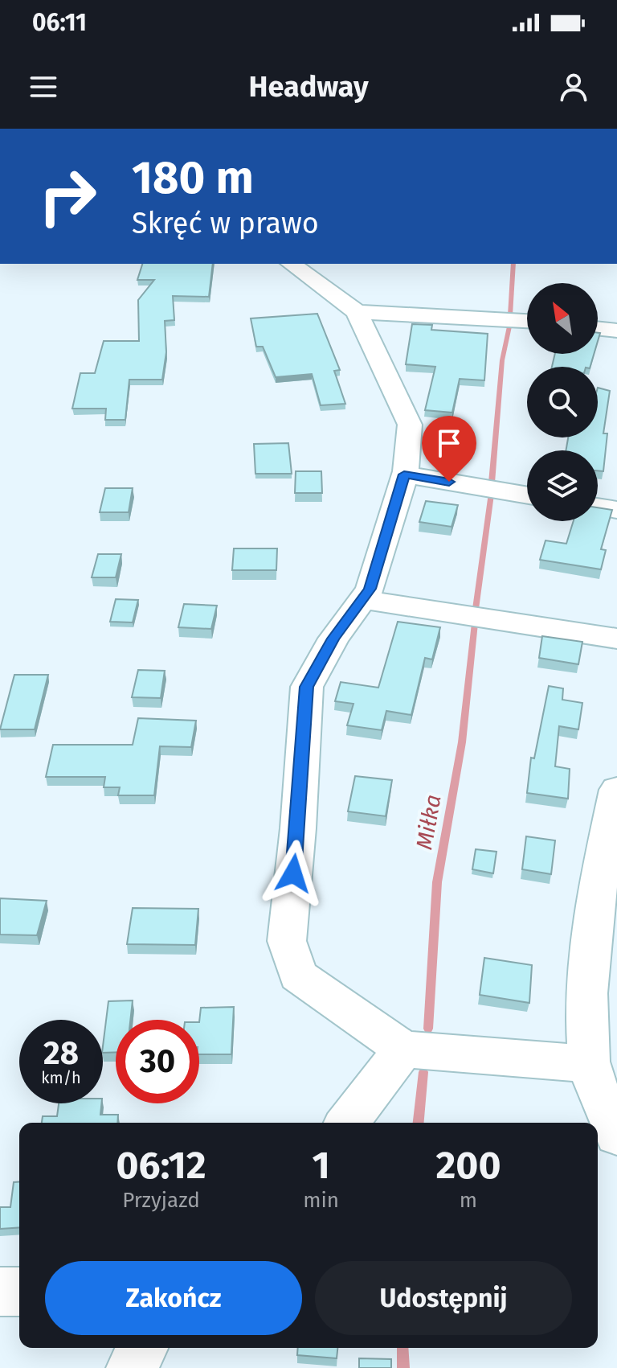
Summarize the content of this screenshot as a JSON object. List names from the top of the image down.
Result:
{
  "water": ["Miłka"],
  "north": "top left",
  "page": {
    "status": "06:11",
    "header": "Headway",
    "turn": ["180 m", "Skręć w prawo"],
    "speed": "28 km/h",
    "limit": "30",
    "eta": [
      "06:12",
      "Przyjazd",
      "1",
      "min",
      "200",
      "m"
    ],
    "buttons": ["Zakończ", "Udostępnij"]
  }
}
